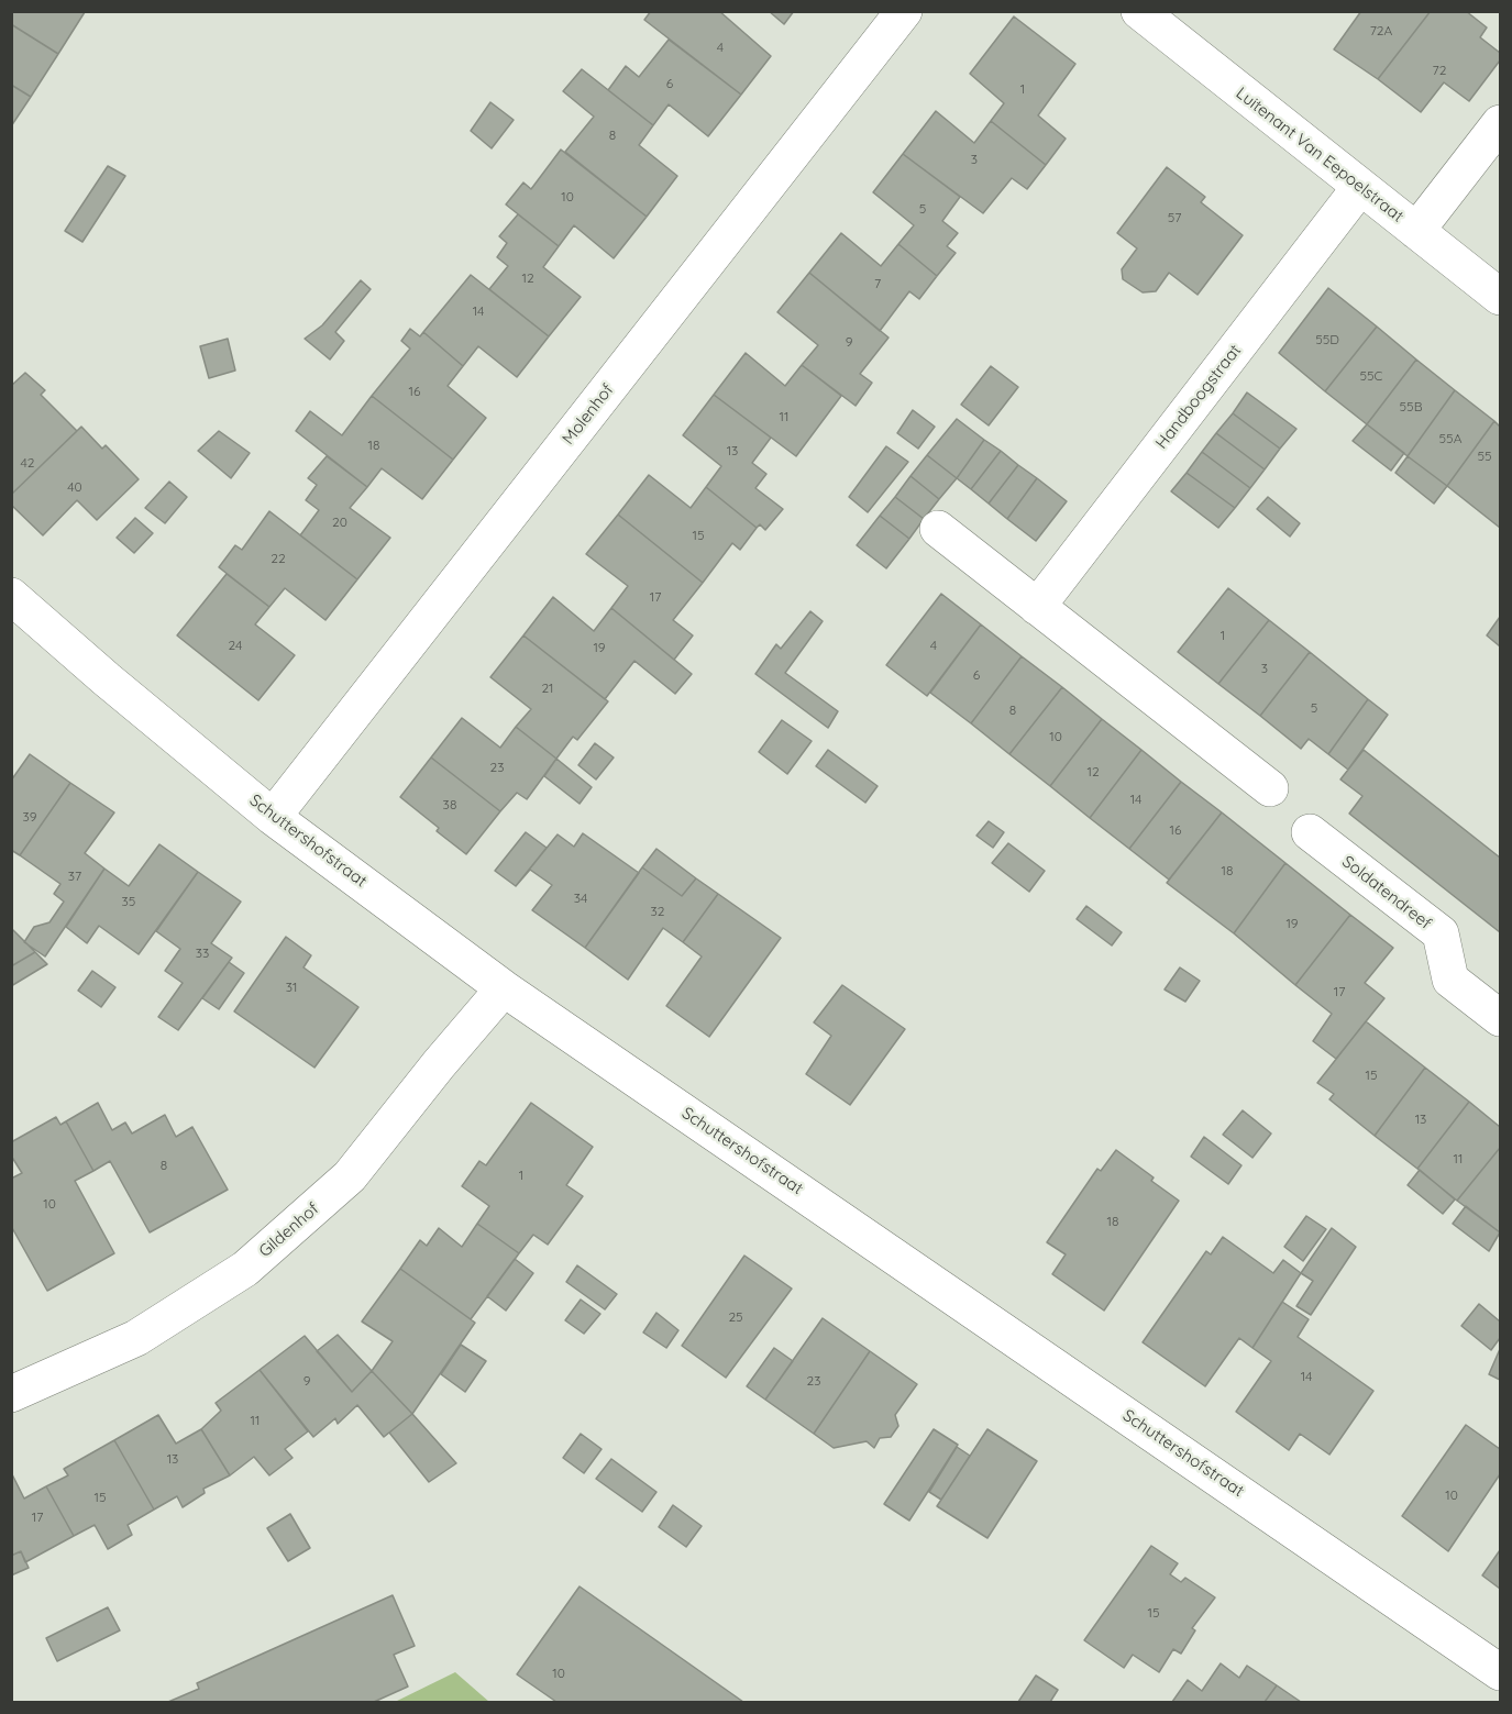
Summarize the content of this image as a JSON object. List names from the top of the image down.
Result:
{
  "streets": {
    "street": [
      "Luitenant Van Eepoelstraat",
      "Handboogstraat",
      "Molenhof",
      "Schuttershofstraat",
      "Soldatendreef",
      "Gildenhof"
    ]
  },
  "crossings": [
    ["Luitenant Van Eepoelstraat", "Handboogstraat"],
    ["Molenhof", "Schuttershofstraat"],
    ["Schuttershofstraat", "Gildenhof"]
  ],
  "house_numbers": [
    "72A",
    "4",
    "72",
    "6",
    "1",
    "8",
    "3",
    "10",
    "5",
    "57",
    "12",
    "7",
    "14",
    "55D",
    "9",
    "55C",
    "16",
    "55B",
    "11",
    "55A",
    "18",
    "13",
    "55",
    "42",
    "40",
    "20",
    "15",
    "22",
    "17",
    "1",
    "24",
    "4",
    "19",
    "3",
    "6",
    "21",
    "5",
    "8",
    "10",
    "23",
    "12",
    "14",
    "38",
    "39",
    "16",
    "18",
    "37",
    "34",
    "35",
    "32",
    "19",
    "33",
    "31",
    "17",
    "15",
    "13",
    "11",
    "8",
    "1",
    "10",
    "18",
    "25",
    "14",
    "9",
    "23",
    "11",
    "13",
    "10",
    "15",
    "17",
    "15",
    "10"
  ]
}
